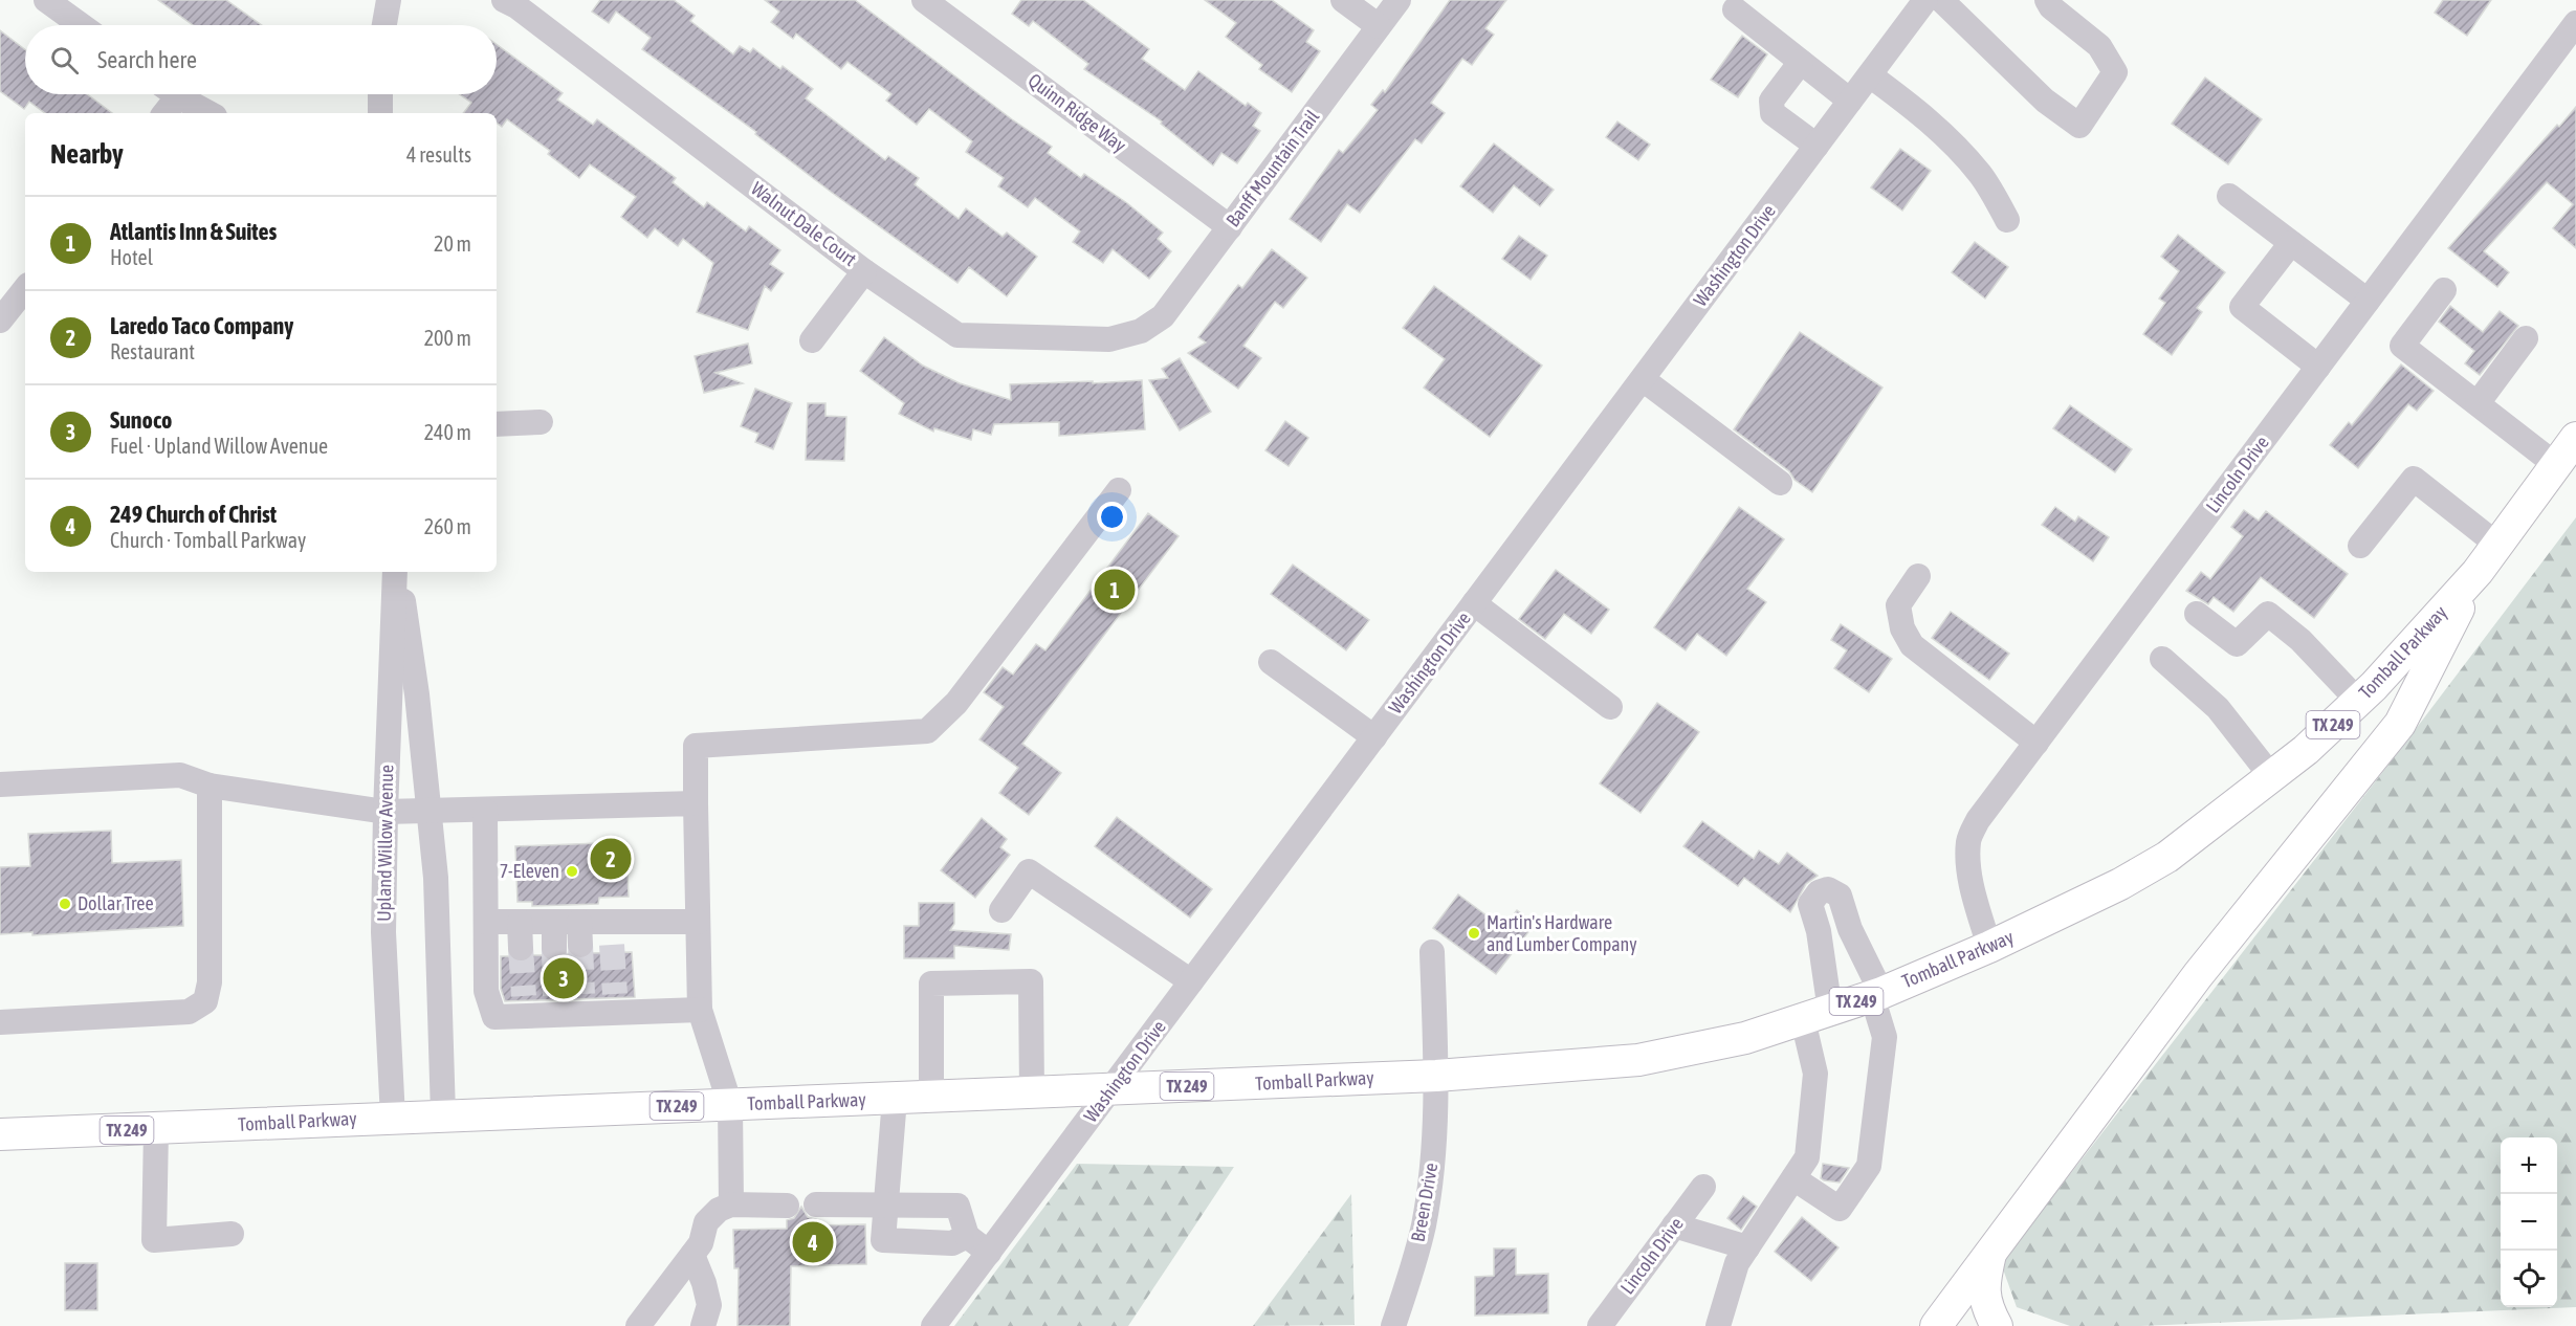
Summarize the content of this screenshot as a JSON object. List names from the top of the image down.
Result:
{
  "streets": {
    "main road": ["Tomball Parkway", "TX 249"],
    "street": [
      "Quinn Ridge Way",
      "Banff Mountain Trail",
      "Walnut Dale Court",
      "Washington Drive",
      "Lincoln Drive",
      "Upland Willow Avenue",
      "Breen Drive"
    ]
  },
  "crossings": [
    ["Quinn Ridge Way", "Banff Mountain Trail"],
    ["Banff Mountain Trail", "Walnut Dale Court"],
    ["Washington Drive", "Tomball Parkway"],
    ["Lincoln Drive", "Tomball Parkway"],
    ["Tomball Parkway", "TX 249"],
    ["Tomball Parkway", "Upland Willow Avenue"],
    ["Tomball Parkway", "Breen Drive"]
  ],
  "places": ["7-Eleven", "Dollar Tree", "Martin's Hardware and Lumber Company"],
  "page": {
    "search": "Search here",
    "heading": ["Nearby", "4 results"],
    "list": [
      {
        "mark": "1",
        "name": "Atlantis Inn & Suites",
        "note": "Hotel",
        "value": "20 m"
      },
      {
        "mark": "2",
        "name": "Laredo Taco Company",
        "note": "Restaurant",
        "value": "200 m"
      },
      {
        "mark": "3",
        "name": "Sunoco",
        "note": "Fuel · Upland Willow Avenue",
        "value": "240 m"
      },
      {
        "mark": "4",
        "name": "249 Church of Christ",
        "note": "Church · Tomball Parkway",
        "value": "260 m"
      }
    ],
    "pins": [
      "1",
      "2",
      "3",
      "4"
    ],
    "map_buttons": ["+", "−"]
  }
}
